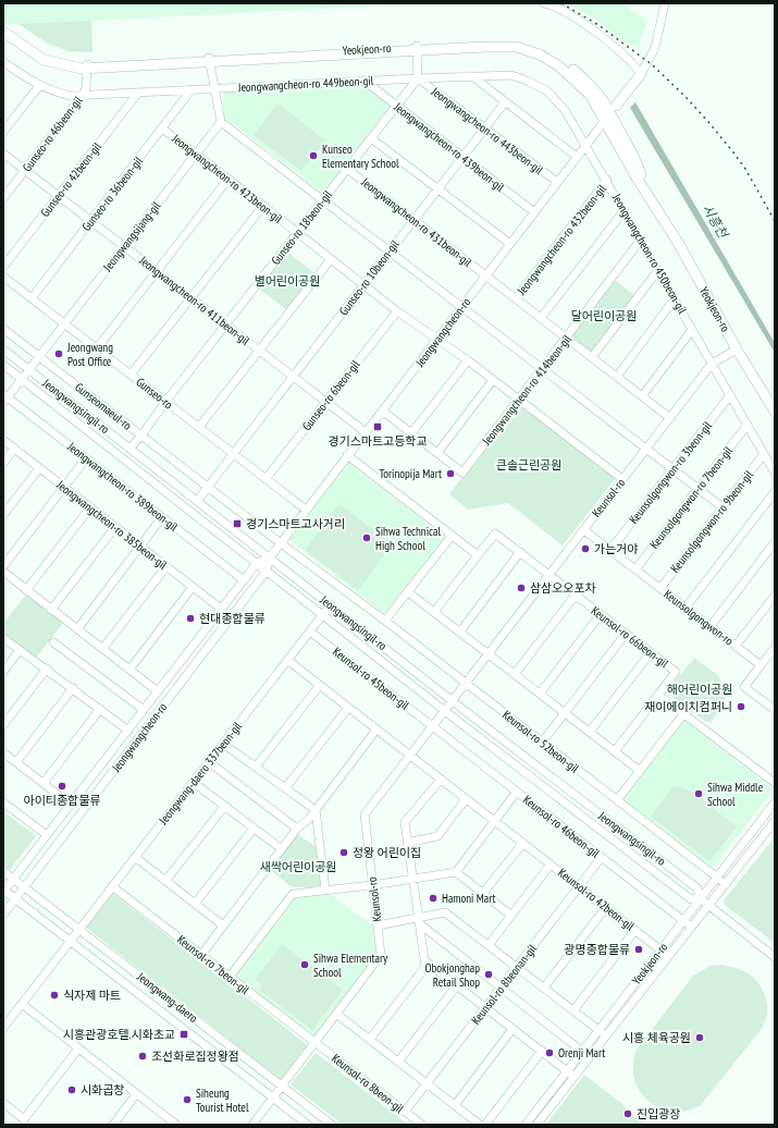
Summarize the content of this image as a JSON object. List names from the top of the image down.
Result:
{
  "streets": {
    "main road": ["Yeokjeon-ro"],
    "street": [
      "Jeongwangcheon-ro 449beon-gil",
      "Jeongwangcheon-ro 443beon-gil",
      "Gunseo-ro 46beon-gil",
      "Jeongwangcheon-ro 439beon-gil",
      "Jeongwangcheon-ro 423beon-gil",
      "Gunseo-ro 42beon-gil",
      "Gunseo-ro 36beon-gil",
      "Jeongwangcheon-ro 431beon-gil",
      "Gunseo-ro 18beon-gil",
      "Jeongwangsijang-gil",
      "Jeongwangcheon-ro 432beon-gil",
      "Jeongwangcheon-ro 450beon-gil",
      "Gunseo-ro 10beon-gil",
      "Jeongwangcheon-ro 411beon-gil",
      "Jeongwangcheon-ro",
      "Jeongwangcheon-ro 414beon-gil",
      "Gunseo-ro",
      "Gunseo-ro 6beon-gil",
      "Jeongwangsingil-ro",
      "Gunseomaeul-ro",
      "Keunsolgongwon-ro 3beon-gil",
      "Jeongwangcheon-ro 389beon-gil",
      "Keunsol-ro",
      "Keunsolgongwon-ro 7beon-gil",
      "Keunsolgongwon-ro 9beon-gil",
      "Jeongwangcheon-ro 385beon-gil",
      "Keunsolgongwon-ro",
      "Keunsol-ro 66beon-gil",
      "Keunsol-ro 45beon-gil",
      "Keunsol-ro 52beon-gil",
      "Jeongwang-daero 337beon-gil",
      "Keunsol-ro 46beon-gil",
      "Keunsol-ro 42beon-gil",
      "Keunsol-ro 7beon-gil",
      "Keunsol-ro 8beonan-gil",
      "Jeongwang-daero",
      "Keunsol-ro 8beon-gil"
    ]
  },
  "crossings": [
    ["Yeokjeon-ro", "Gunseo-ro 46beon-gil"],
    ["Yeokjeon-ro", "Jeongwangcheon-ro"],
    ["Yeokjeon-ro", "Jeongwangsingil-ro"],
    ["Yeokjeon-ro", "Keunsol-ro"],
    ["Yeokjeon-ro", "Keunsol-ro 52beon-gil"],
    ["Yeokjeon-ro", "Keunsol-ro 46beon-gil"],
    ["Yeokjeon-ro", "Keunsol-ro 42beon-gil"],
    ["Jeongwangcheon-ro 449beon-gil", "Jeongwangcheon-ro 443beon-gil"],
    ["Jeongwangcheon-ro 449beon-gil", "Gunseo-ro 46beon-gil"],
    ["Jeongwangcheon-ro 449beon-gil", "Jeongwangcheon-ro 439beon-gil"],
    ["Jeongwangcheon-ro 449beon-gil", "Gunseo-ro 42beon-gil"],
    ["Jeongwangcheon-ro 449beon-gil", "Gunseo-ro 36beon-gil"],
    ["Jeongwangcheon-ro 449beon-gil", "Gunseo-ro 18beon-gil"],
    ["Jeongwangcheon-ro 449beon-gil", "Jeongwangcheon-ro 450beon-gil"],
    ["Jeongwangcheon-ro 449beon-gil", "Jeongwangcheon-ro"],
    ["Jeongwangcheon-ro 443beon-gil", "Gunseo-ro 18beon-gil"],
    ["Jeongwangcheon-ro 443beon-gil", "Gunseo-ro 10beon-gil"],
    ["Jeongwangcheon-ro 443beon-gil", "Jeongwangcheon-ro"],
    ["Gunseo-ro 46beon-gil", "Jeongwangcheon-ro 411beon-gil"],
    ["Jeongwangcheon-ro 439beon-gil", "Gunseo-ro 18beon-gil"],
    ["Jeongwangcheon-ro 439beon-gil", "Gunseo-ro 10beon-gil"],
    ["Jeongwangcheon-ro 439beon-gil", "Jeongwangcheon-ro"],
    ["Jeongwangcheon-ro 423beon-gil", "Gunseo-ro 36beon-gil"],
    ["Jeongwangcheon-ro 423beon-gil", "Gunseo-ro 18beon-gil"],
    ["Jeongwangcheon-ro 423beon-gil", "Jeongwangsijang-gil"],
    ["Jeongwangcheon-ro 423beon-gil", "Gunseo-ro 10beon-gil"],
    ["Jeongwangcheon-ro 423beon-gil", "Jeongwangcheon-ro"],
    ["Jeongwangcheon-ro 423beon-gil", "Jeongwangcheon-ro 414beon-gil"],
    ["Jeongwangcheon-ro 423beon-gil", "Gunseo-ro 6beon-gil"],
    ["Jeongwangcheon-ro 423beon-gil", "Keunsol-ro"],
    ["Gunseo-ro 42beon-gil", "Jeongwangcheon-ro 411beon-gil"],
    ["Gunseo-ro 36beon-gil", "Jeongwangcheon-ro 411beon-gil"],
    ["Gunseo-ro 36beon-gil", "Gunseo-ro"],
    ["Jeongwangcheon-ro 431beon-gil", "Gunseo-ro 18beon-gil"],
    ["Jeongwangcheon-ro 431beon-gil", "Jeongwangcheon-ro 432beon-gil"],
    ["Jeongwangcheon-ro 431beon-gil", "Gunseo-ro 10beon-gil"],
    ["Jeongwangcheon-ro 431beon-gil", "Jeongwangcheon-ro"],
    ["Gunseo-ro 18beon-gil", "Jeongwangcheon-ro 411beon-gil"],
    ["Gunseo-ro 18beon-gil", "Gunseo-ro"],
    ["Gunseo-ro 18beon-gil", "Gunseomaeul-ro"],
    ["Jeongwangsijang-gil", "Jeongwangcheon-ro 411beon-gil"],
    ["Jeongwangsijang-gil", "Gunseo-ro"],
    ["Jeongwangsijang-gil", "Jeongwangsingil-ro"],
    ["Jeongwangsijang-gil", "Gunseomaeul-ro"],
    ["Jeongwangsijang-gil", "Jeongwangcheon-ro 389beon-gil"],
    ["Jeongwangcheon-ro 432beon-gil", "Jeongwangcheon-ro 450beon-gil"],
    ["Jeongwangcheon-ro 432beon-gil", "Jeongwangcheon-ro"],
    ["Jeongwangcheon-ro 432beon-gil", "Jeongwangcheon-ro 414beon-gil"],
    ["Jeongwangcheon-ro 432beon-gil", "Keunsol-ro"],
    ["Jeongwangcheon-ro 450beon-gil", "Jeongwangcheon-ro"],
    ["Jeongwangcheon-ro 450beon-gil", "Jeongwangcheon-ro 414beon-gil"],
    ["Jeongwangcheon-ro 450beon-gil", "Keunsolgongwon-ro 3beon-gil"],
    ["Jeongwangcheon-ro 450beon-gil", "Keunsol-ro"],
    ["Jeongwangcheon-ro 450beon-gil", "Keunsolgongwon-ro 7beon-gil"],
    ["Jeongwangcheon-ro 450beon-gil", "Keunsolgongwon-ro 9beon-gil"],
    ["Gunseo-ro 10beon-gil", "Jeongwangcheon-ro 411beon-gil"],
    ["Gunseo-ro 10beon-gil", "Gunseo-ro"],
    ["Jeongwangcheon-ro 411beon-gil", "Jeongwangcheon-ro"],
    ["Jeongwangcheon-ro 411beon-gil", "Gunseo-ro 6beon-gil"],
    ["Jeongwangcheon-ro", "Jeongwangcheon-ro 414beon-gil"],
    ["Jeongwangcheon-ro", "Gunseo-ro"],
    ["Jeongwangcheon-ro", "Jeongwangsingil-ro"],
    ["Jeongwangcheon-ro", "Gunseomaeul-ro"],
    ["Jeongwangcheon-ro", "Jeongwangcheon-ro 389beon-gil"],
    ["Jeongwangcheon-ro", "Jeongwangcheon-ro 385beon-gil"],
    ["Jeongwangcheon-ro", "Jeongwang-daero"],
    ["Gunseo-ro", "Gunseo-ro 6beon-gil"],
    ["Gunseo-ro", "Gunseomaeul-ro"],
    ["Jeongwangsingil-ro", "Gunseomaeul-ro"],
    ["Jeongwangsingil-ro", "Keunsol-ro"],
    ["Jeongwangsingil-ro", "Jeongwang-daero 337beon-gil"],
    ["Gunseomaeul-ro", "Keunsol-ro 52beon-gil"],
    ["Keunsolgongwon-ro 3beon-gil", "Keunsolgongwon-ro"],
    ["Keunsol-ro", "Keunsolgongwon-ro"],
    ["Keunsol-ro", "Keunsol-ro 66beon-gil"],
    ["Keunsol-ro", "Keunsol-ro 45beon-gil"],
    ["Keunsol-ro", "Keunsol-ro 52beon-gil"],
    ["Keunsol-ro", "Keunsol-ro 46beon-gil"],
    ["Keunsol-ro", "Keunsol-ro 42beon-gil"],
    ["Keunsol-ro", "Keunsol-ro 7beon-gil"],
    ["Keunsol-ro", "Jeongwang-daero"],
    ["Keunsol-ro", "Keunsol-ro 8beon-gil"],
    ["Keunsolgongwon-ro 7beon-gil", "Keunsolgongwon-ro"],
    ["Keunsolgongwon-ro 9beon-gil", "Keunsolgongwon-ro"],
    ["Keunsol-ro 45beon-gil", "Jeongwang-daero 337beon-gil"],
    ["Keunsol-ro 45beon-gil", "Keunsol-ro 46beon-gil"],
    ["Jeongwang-daero 337beon-gil", "Keunsol-ro 42beon-gil"],
    ["Jeongwang-daero 337beon-gil", "Keunsol-ro 7beon-gil"],
    ["Jeongwang-daero 337beon-gil", "Jeongwang-daero"],
    ["Keunsol-ro 46beon-gil", "Keunsol-ro 8beonan-gil"],
    ["Keunsol-ro 42beon-gil", "Keunsol-ro 8beonan-gil"],
    ["Keunsol-ro 7beon-gil", "Keunsol-ro 8beon-gil"],
    ["Keunsol-ro 8beonan-gil", "Keunsol-ro 8beon-gil"]
  ],
  "water": ["시흥천"],
  "parks": [
    "별어린이공원",
    "달어린이공원",
    "큰솔근린공원",
    "해어린이공원",
    "새싹어린이공원"
  ],
  "places": {
    "other": [
      "Kunseo Elementary School",
      "Jeongwang Post Office",
      "Torinopija Mart",
      "Sihwa Technical High School",
      "가는거야",
      "삼삼오오포차",
      "현대종합물류",
      "재이에이치컴퍼니",
      "아이티종합물류",
      "Sihwa Middle School",
      "정왕 어린이집",
      "Hamoni Mart",
      "광명종합물류",
      "Sihwa Elementary School",
      "Obokjonghap Retail Shop",
      "식자제 마트",
      "시흥 체육공원",
      "Orenji Mart",
      "조선화로집정왕점",
      "시화곱창",
      "Siheung Tourist Hotel",
      "진입광장"
    ],
    "transit": ["경기스마트고등학교", "경기스마트고사거리", "시흥관광호텔.시화초교"]
  }
}
